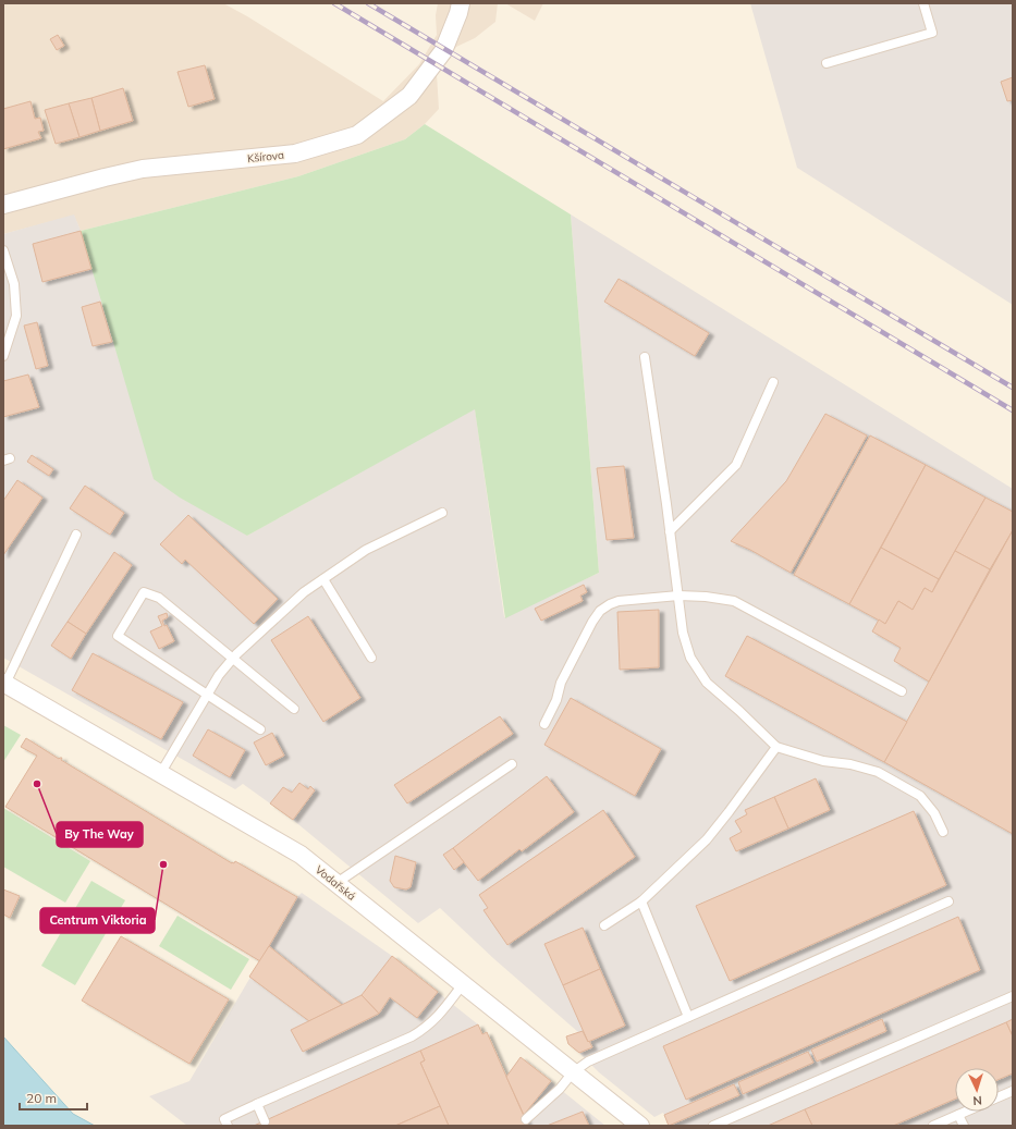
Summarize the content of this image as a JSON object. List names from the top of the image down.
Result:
{
  "streets": {
    "street": ["Kšírova", "Vodařská"]
  },
  "places": ["By The Way", "Centrum Viktoria"],
  "scale_bar": "20 m",
  "north": "bottom"
}
